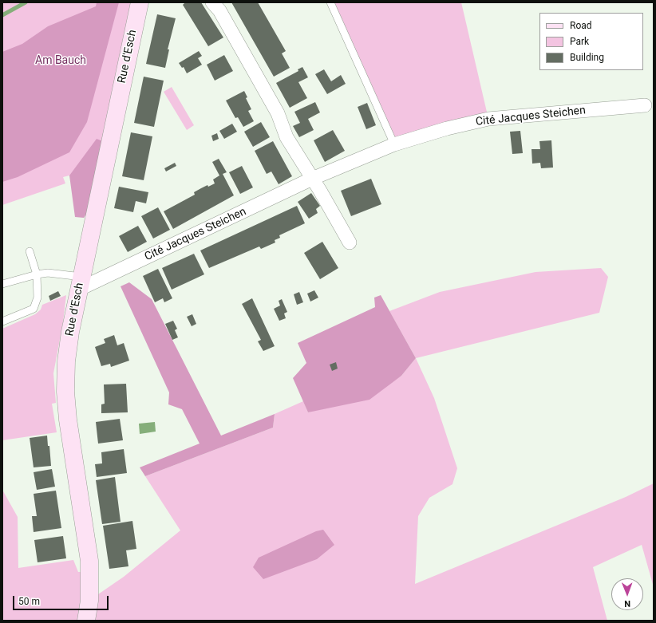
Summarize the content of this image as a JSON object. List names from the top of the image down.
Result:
{
  "streets": {
    "main road": ["Rue d'Esch"],
    "street": ["Cité Jacques Steichen"]
  },
  "crossings": [
    ["Rue d'Esch", "Cité Jacques Steichen"]
  ],
  "parks": ["Am Bauch"],
  "legend": ["Road", "Park", "Building"],
  "scale_bar": "50 m",
  "north": "bottom"
}
